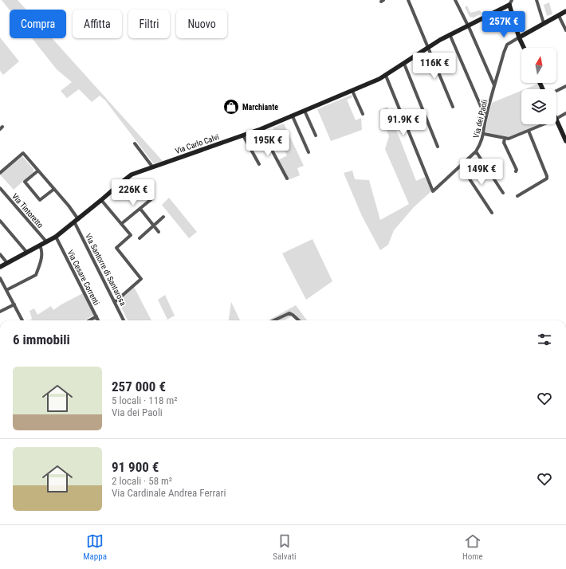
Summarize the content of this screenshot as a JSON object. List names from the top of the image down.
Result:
{
  "streets": {
    "street": [
      "Via dei Paoli",
      "Via Carlo Calvi",
      "Via Tintoretto",
      "Via Santorre di Santarosa",
      "Via Cesare Correnti"
    ]
  },
  "crossings": [
    ["Via dei Paoli", "Via Carlo Calvi"],
    ["Via Carlo Calvi", "Via Tintoretto"],
    ["Via Carlo Calvi", "Via Santorre di Santarosa"],
    ["Via Carlo Calvi", "Via Cesare Correnti"]
  ],
  "places": {
    "shop": ["Marchiante"]
  },
  "north": "top",
  "page": {
    "chip": [
      "Compra",
      "Affitta",
      "Filtri",
      "Nuovo"
    ],
    "price": [
      "257K €",
      "116K €",
      "91.9K €",
      "195K €",
      "149K €",
      "226K €"
    ],
    "heading": "6 immobili",
    "list": [
      {
        "name": "257 000 €",
        "note": "5 locali · 118 m² · Via dei Paoli"
      },
      {
        "name": "91 900 €",
        "note": "2 locali · 58 m² · Via Cardinale Andrea Ferrari"
      }
    ],
    "tabs": ["Mappa", "Salvati", "Home"]
  }
}
